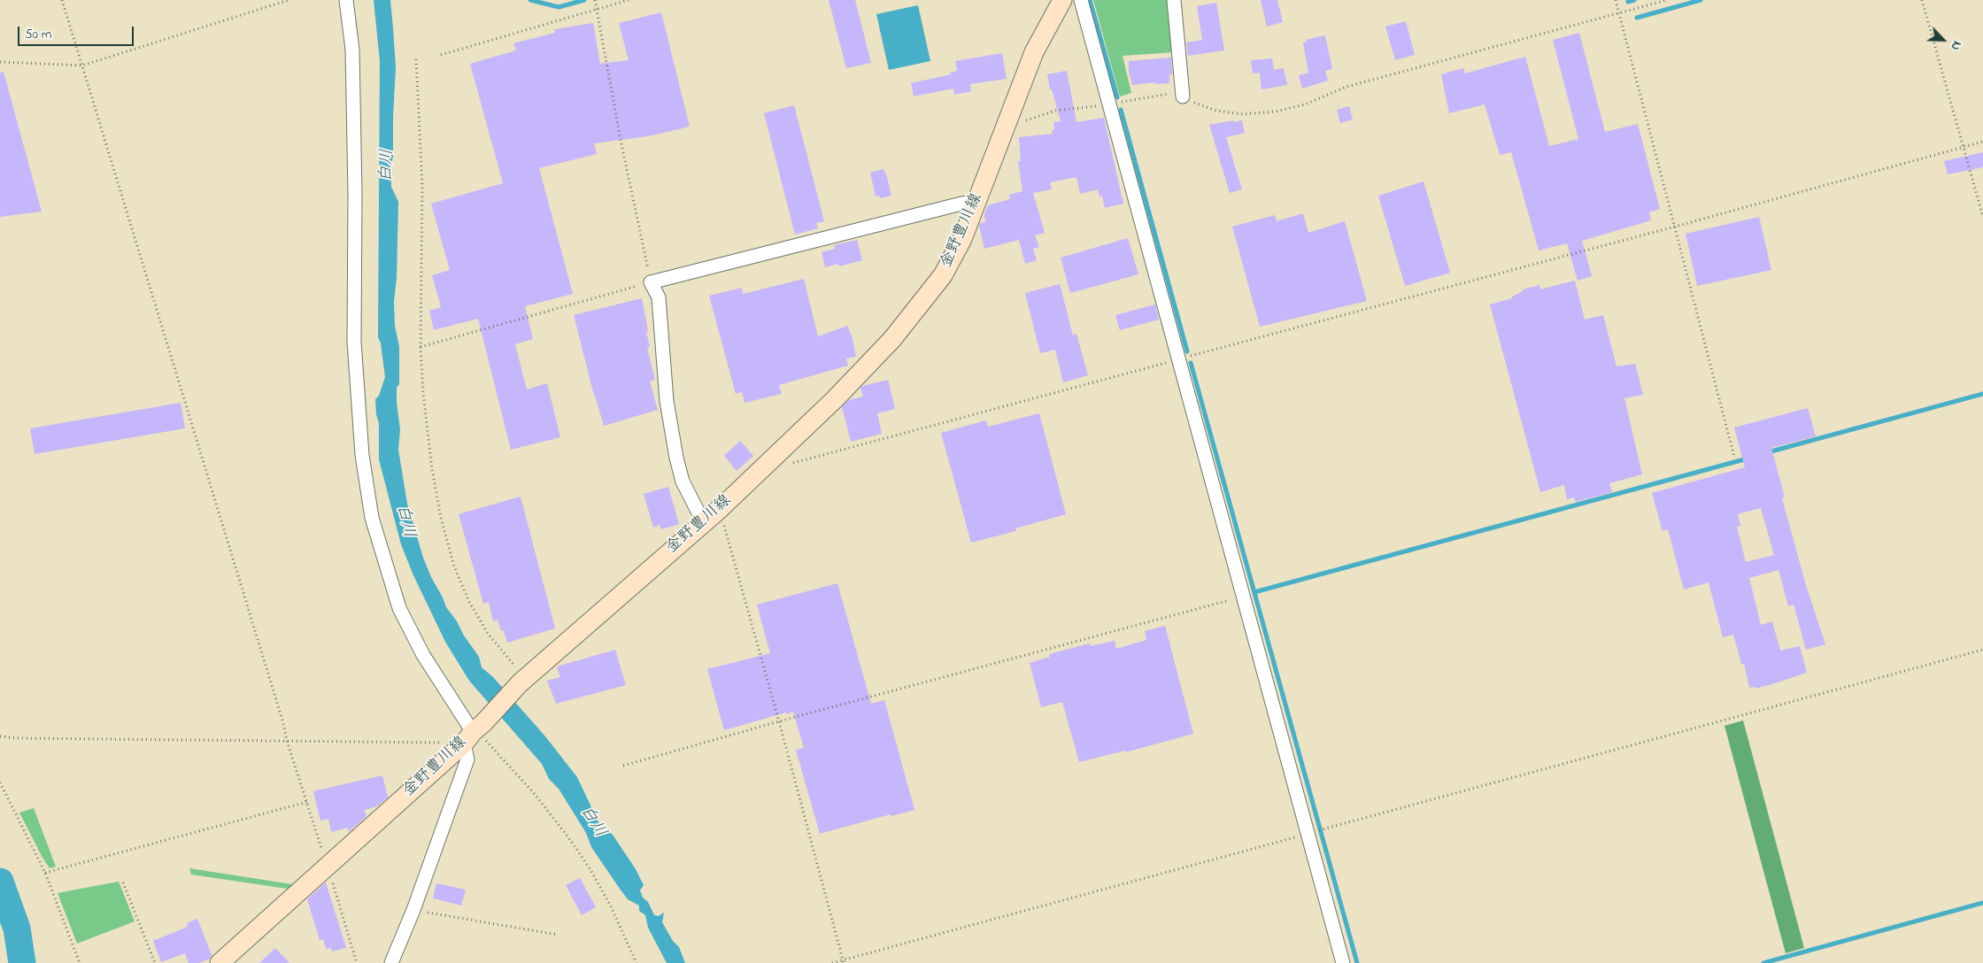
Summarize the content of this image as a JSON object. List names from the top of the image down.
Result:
{
  "streets": {
    "main road": ["金野豊川線"]
  },
  "water": ["白川"],
  "scale_bar": "50 m",
  "north": "bottom right"
}
